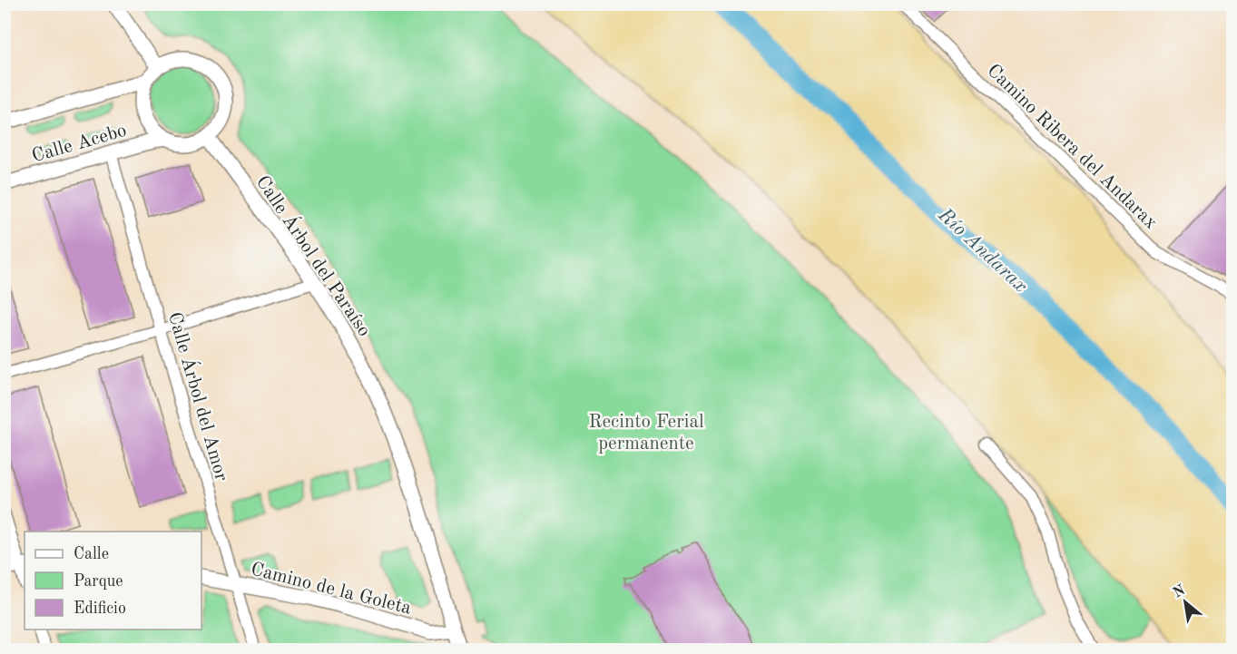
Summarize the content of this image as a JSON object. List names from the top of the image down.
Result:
{
  "streets": {
    "street": [
      "Calle Acebo",
      "Camino Ribera del Andarax",
      "Calle Árbol del Paraíso",
      "Calle Árbol del Amor",
      "Camino de la Goleta"
    ]
  },
  "crossings": [
    ["Calle Acebo", "Calle Árbol del Paraíso"],
    ["Calle Acebo", "Calle Árbol del Amor"],
    ["Calle Árbol del Paraíso", "Camino de la Goleta"],
    ["Calle Árbol del Amor", "Camino de la Goleta"]
  ],
  "water": ["Río Andarax"],
  "parks": ["Recinto Ferial permanente"],
  "legend": ["Calle", "Parque", "Edificio"],
  "north": "top left"
}
